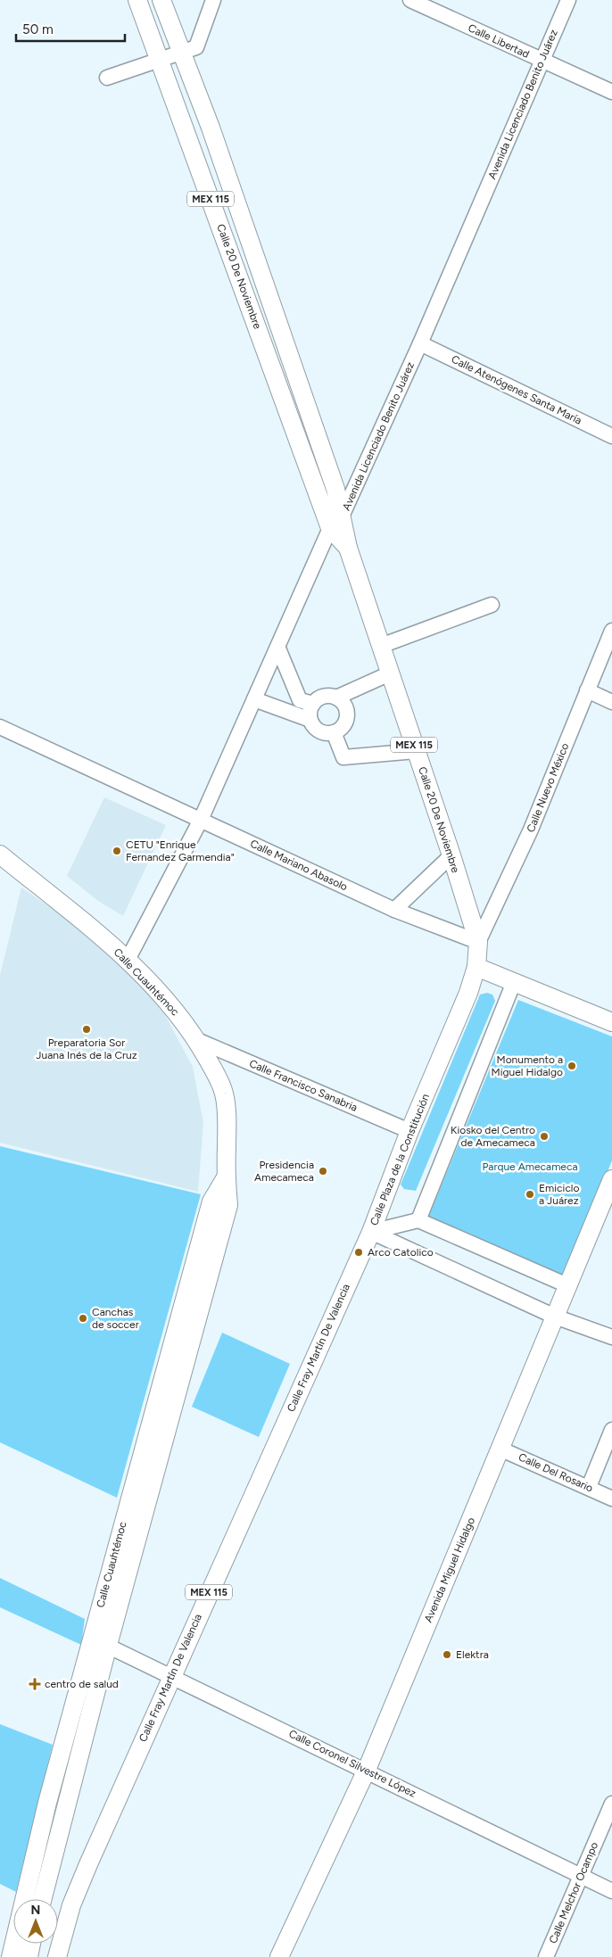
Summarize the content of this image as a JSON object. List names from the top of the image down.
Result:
{
  "streets": {
    "main road": [
      "MEX 115",
      "Calle 20 De Noviembre",
      "Calle Cuauhtémoc",
      "Calle Plaza de la Constitución",
      "Calle Fray Martín De Valencia",
      "Avenida Miguel Hidalgo"
    ],
    "street": [
      "Calle Libertad",
      "Avenida Licenciado Benito Juárez",
      "Calle Atenógenes Santa María",
      "Calle Nuevo México",
      "Calle Mariano Abasolo",
      "Calle Francisco Sanabria",
      "Calle Del Rosario",
      "Calle Coronel Silvestre López",
      "Calle Melchor Ocampo"
    ]
  },
  "crossings": [
    ["Calle Libertad", "Avenida Licenciado Benito Juárez"],
    ["Avenida Licenciado Benito Juárez", "Calle 20 De Noviembre"],
    ["Avenida Licenciado Benito Juárez", "Calle Atenógenes Santa María"],
    ["Avenida Licenciado Benito Juárez", "Calle Mariano Abasolo"],
    ["Avenida Licenciado Benito Juárez", "Calle Cuauhtémoc"],
    ["Calle 20 De Noviembre", "Calle Nuevo México"],
    ["Calle 20 De Noviembre", "Calle Mariano Abasolo"],
    ["Calle 20 De Noviembre", "Calle Plaza de la Constitución"],
    ["Calle Nuevo México", "Calle Mariano Abasolo"],
    ["Calle Cuauhtémoc", "Calle Francisco Sanabria"],
    ["Calle Cuauhtémoc", "Calle Coronel Silvestre López"],
    ["Calle Francisco Sanabria", "Calle Plaza de la Constitución"],
    ["Calle Plaza de la Constitución", "Calle Fray Martín De Valencia"],
    ["Calle Plaza de la Constitución", "Avenida Miguel Hidalgo"],
    ["Calle Fray Martín De Valencia", "Calle Coronel Silvestre López"],
    ["Calle Del Rosario", "Avenida Miguel Hidalgo"],
    ["Avenida Miguel Hidalgo", "Calle Coronel Silvestre López"],
    ["Calle Coronel Silvestre López", "Calle Melchor Ocampo"]
  ],
  "parks": ["Parque Amecameca"],
  "places": {
    "other": [
      "CETU \"Enrique Fernandez Garmendia\"",
      "Preparatoria Sor Juana Inés de la Cruz",
      "Monumento a Miguel Hidalgo",
      "Kiosko del Centro de Amecameca",
      "Presidencia Amecameca",
      "Emiciclo a Juárez",
      "Arco Catolico",
      "Canchas de soccer",
      "Elektra"
    ],
    "health": ["centro de salud"]
  },
  "scale_bar": "50 m",
  "north": "top"
}
